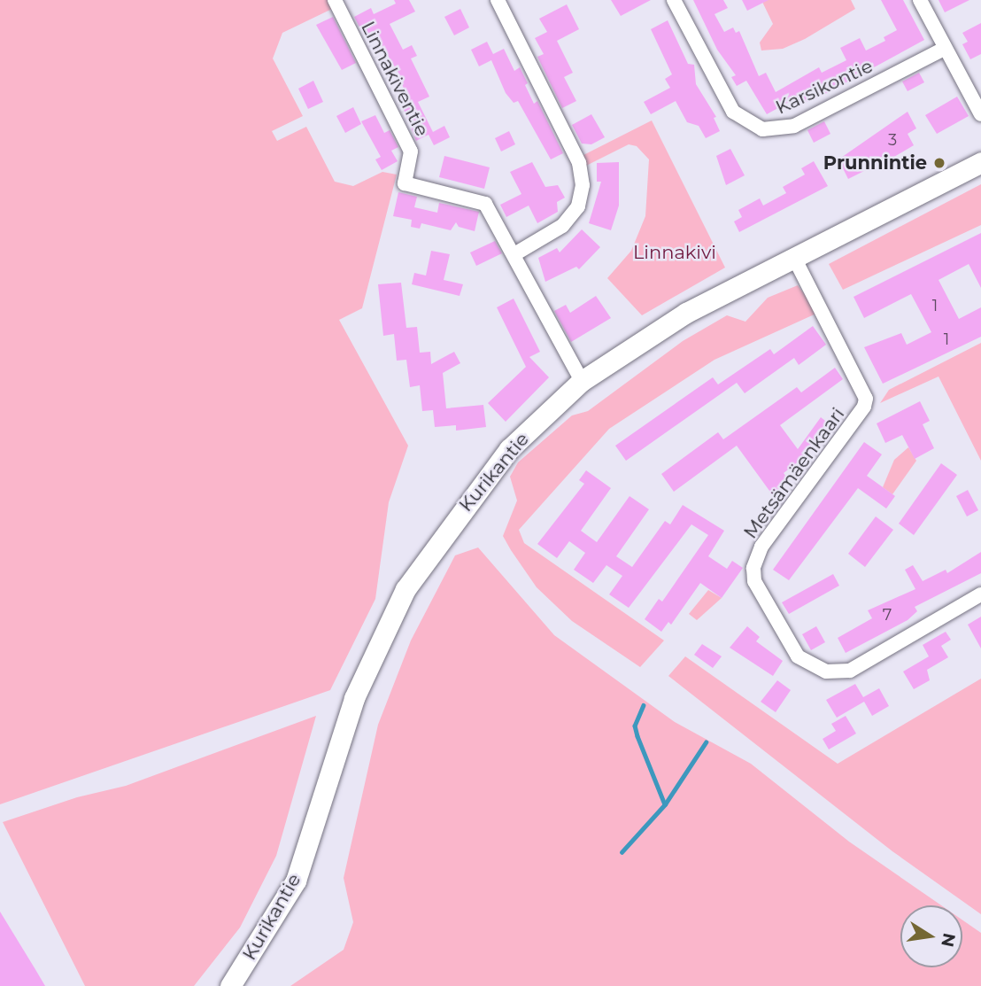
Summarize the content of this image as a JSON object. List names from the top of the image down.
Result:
{
  "streets": {
    "main road": ["Kurikantie"],
    "street": ["Linnakiventie", "Karsikontie", "Metsämäenkaari"]
  },
  "crossings": [
    ["Linnakiventie", "Kurikantie"],
    ["Kurikantie", "Metsämäenkaari"]
  ],
  "parks": ["Linnakivi"],
  "places": ["Prunnintie"],
  "house_numbers": [
    "3",
    "1",
    "1",
    "7"
  ],
  "north": "right"
}
